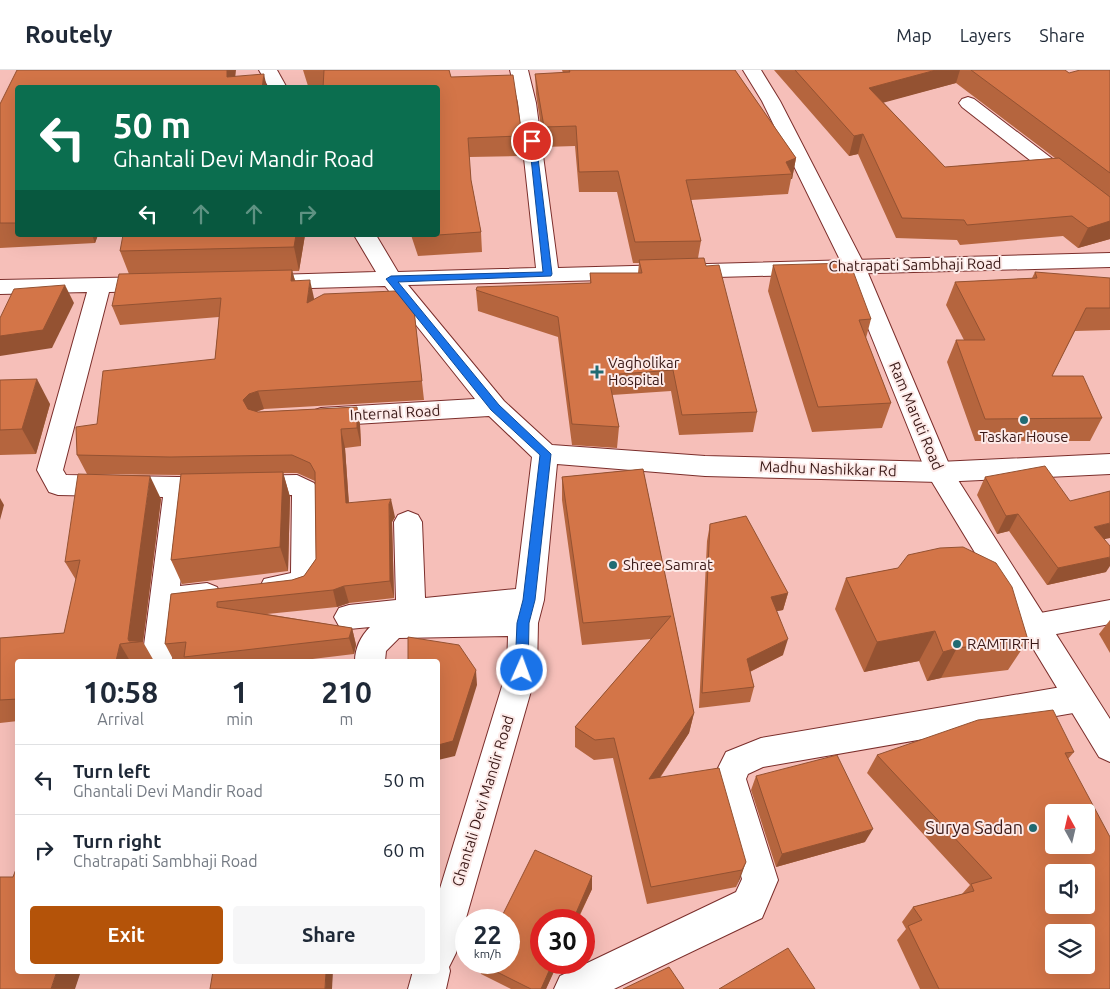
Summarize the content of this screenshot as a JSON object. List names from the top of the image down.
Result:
{
  "streets": {
    "street": [
      "Chatrapati Sambhaji Road",
      "Internal Road",
      "Ram Maruti Road",
      "Madhu Nashikkar Rd",
      "Ghantali Devi Mandir Road"
    ]
  },
  "crossings": [
    ["Chatrapati Sambhaji Road", "Ram Maruti Road"],
    ["Ram Maruti Road", "Madhu Nashikkar Rd"],
    ["Madhu Nashikkar Rd", "Ghantali Devi Mandir Road"]
  ],
  "places": {
    "health": ["Vagholikar Hospital"],
    "other": [
      "Taskar House",
      "Shree Samrat",
      "RAMTIRTH",
      "Surya Sadan"
    ]
  },
  "north": "top",
  "page": {
    "header": "Routely",
    "nav": ["Map", "Layers", "Share"],
    "turn": ["50 m", "Ghantali Devi Mandir Road"],
    "eta": [
      "10:58",
      "Arrival",
      "1",
      "min",
      "210",
      "m"
    ],
    "list": [
      {
        "name": "Turn left",
        "note": "Ghantali Devi Mandir Road",
        "value": "50 m"
      },
      {
        "name": "Turn right",
        "note": "Chatrapati Sambhaji Road",
        "value": "60 m"
      }
    ],
    "buttons": ["Exit", "Share"],
    "speed": "22 km/h",
    "limit": "30"
  }
}
